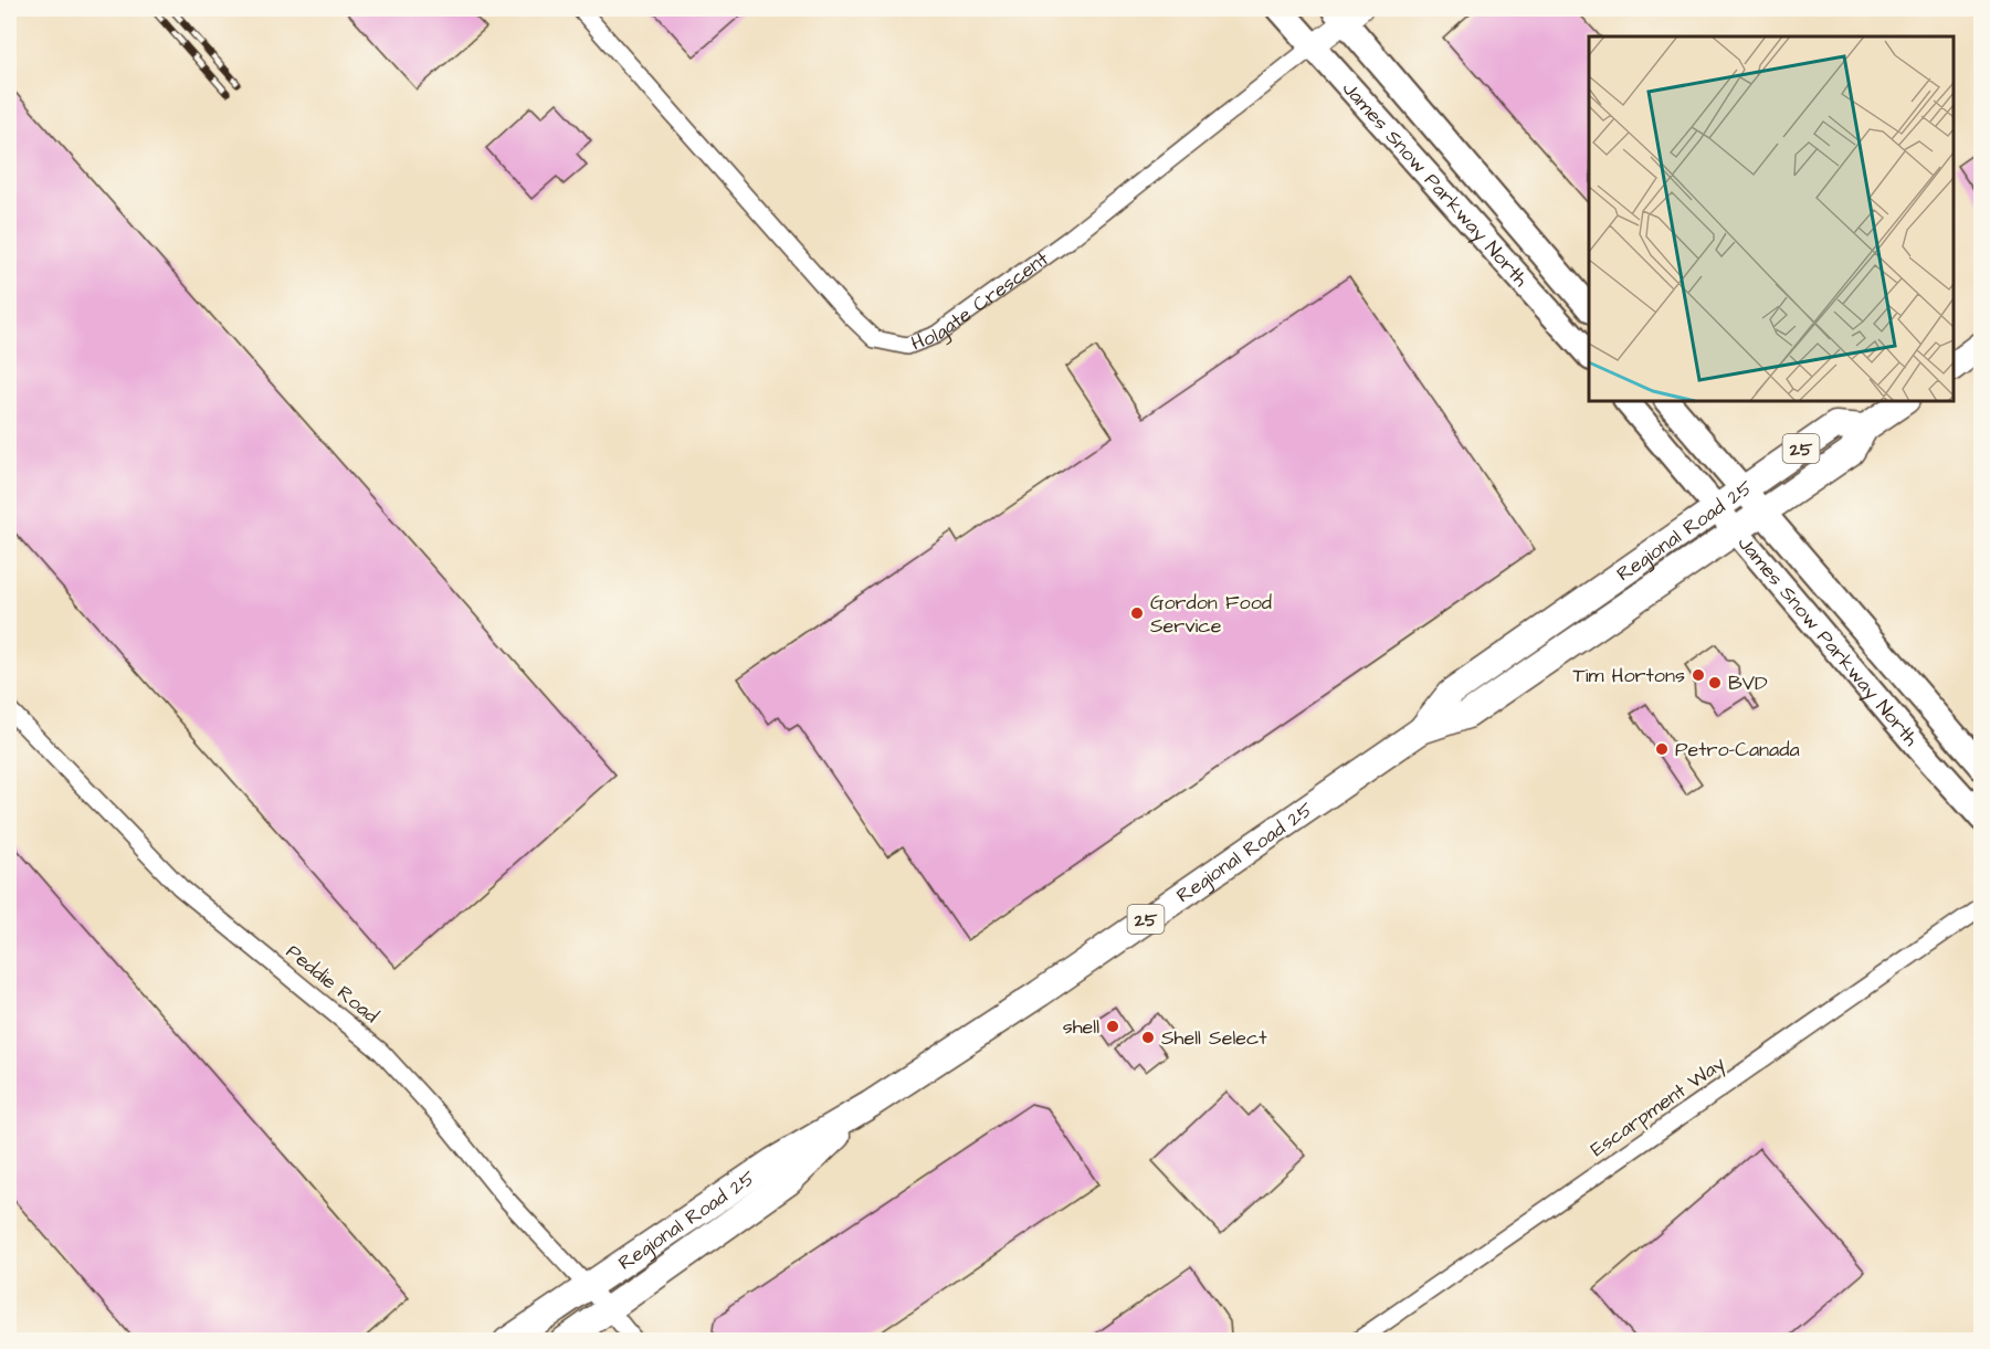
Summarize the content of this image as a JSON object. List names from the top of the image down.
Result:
{
  "streets": {
    "main road": ["James Snow Parkway North", "25", "Regional Road 25"],
    "street": ["Holgate Crescent", "Peddie Road", "Escarpment Way"]
  },
  "crossings": [
    ["James Snow Parkway North", "Holgate Crescent"],
    ["James Snow Parkway North", "Regional Road 25"],
    ["Regional Road 25", "Peddie Road"]
  ],
  "places": [
    "Gordon Food Service",
    "Tim Hortons",
    "BVD",
    "Petro-Canada",
    "shell",
    "Shell Select"
  ]
}
